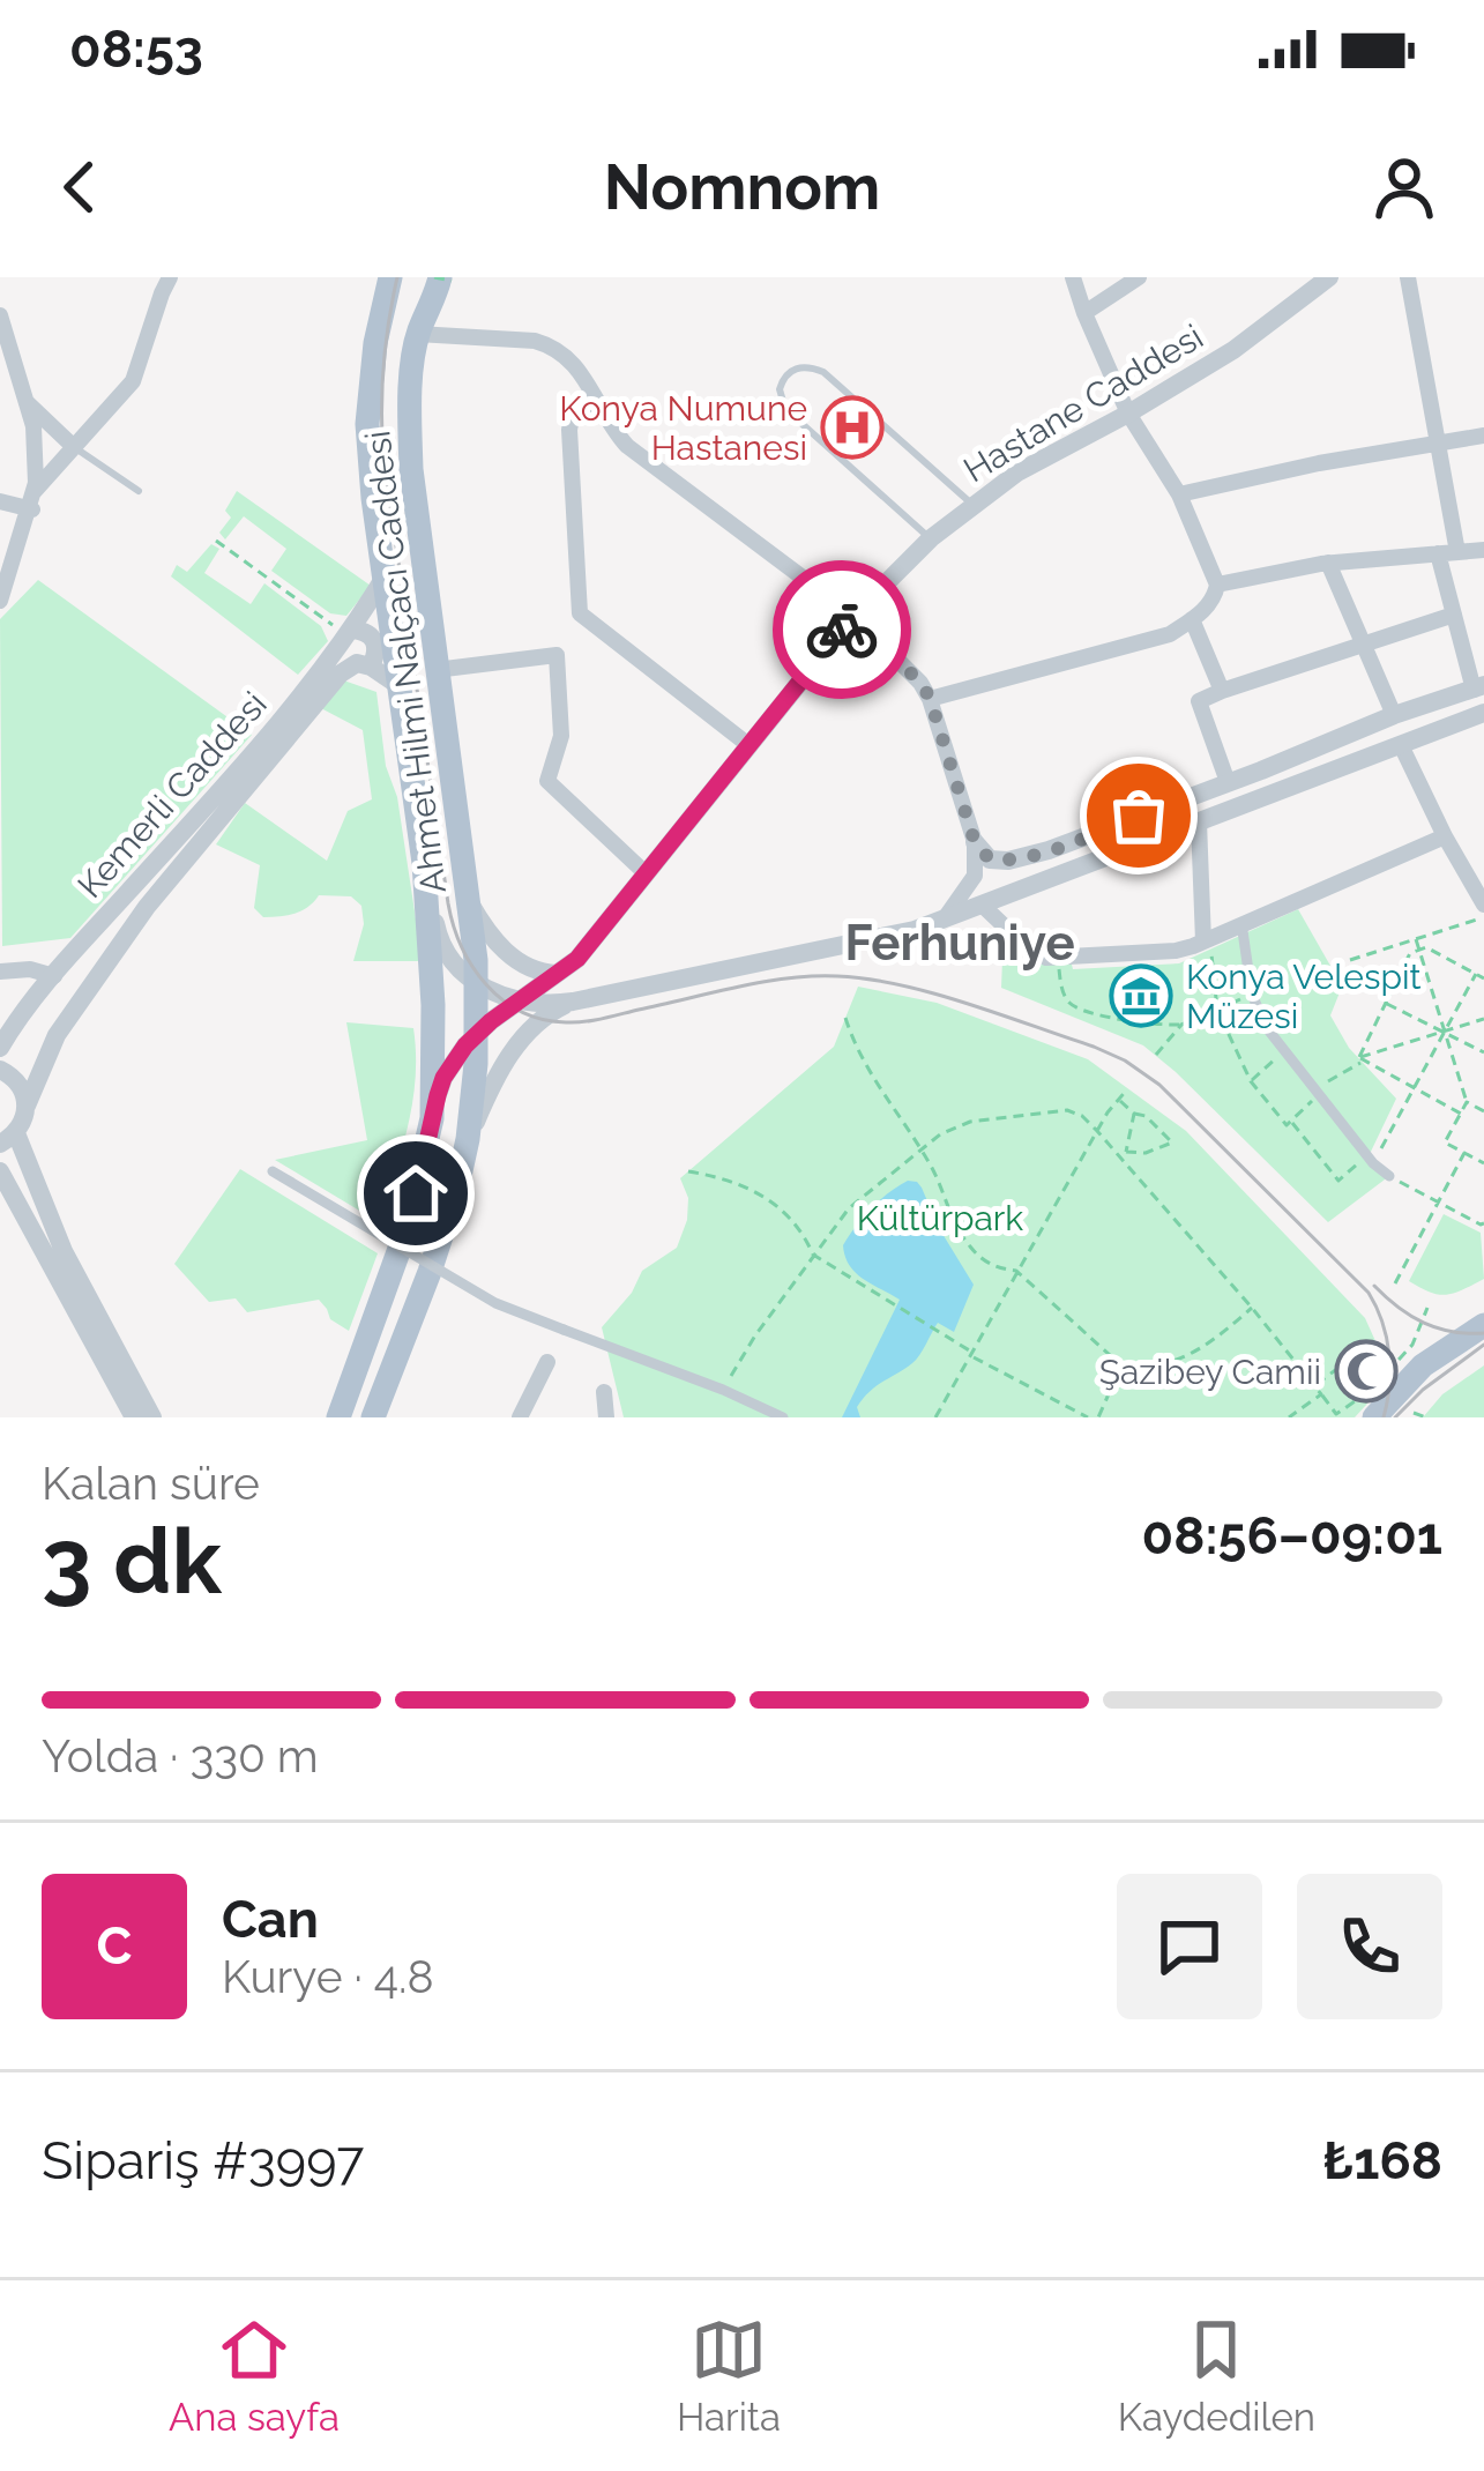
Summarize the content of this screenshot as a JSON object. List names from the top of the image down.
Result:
{
  "streets": {
    "main road": ["Ahmet Hilmi Nalçacı Caddesi"],
    "street": ["Hastane Caddesi", "Kemerli Caddesi"]
  },
  "crossings": [
    ["Hastane Caddesi", "Ahmet Hilmi Nalçacı Caddesi"],
    ["Ahmet Hilmi Nalçacı Caddesi", "Kemerli Caddesi"]
  ],
  "districts": ["Ferhuniye"],
  "parks": ["Kültürpark"],
  "places": {
    "hospital": ["Konya Numune Hastanesi"],
    "museum": ["Konya Velespit Müzesi"],
    "mosque": ["Şazibey Camii"]
  },
  "page": {
    "status": "08:53",
    "header": "Nomnom",
    "heading": ["3 dk", "Kalan süre", "08:56–09:01"],
    "panel": [
      "Can",
      "Kurye · 4.8",
      "Sipariş #3997",
      "₺168"
    ],
    "bar": "Yolda · 330 m",
    "round": "C",
    "tabs": ["Ana sayfa", "Harita", "Kaydedilen"]
  }
}
